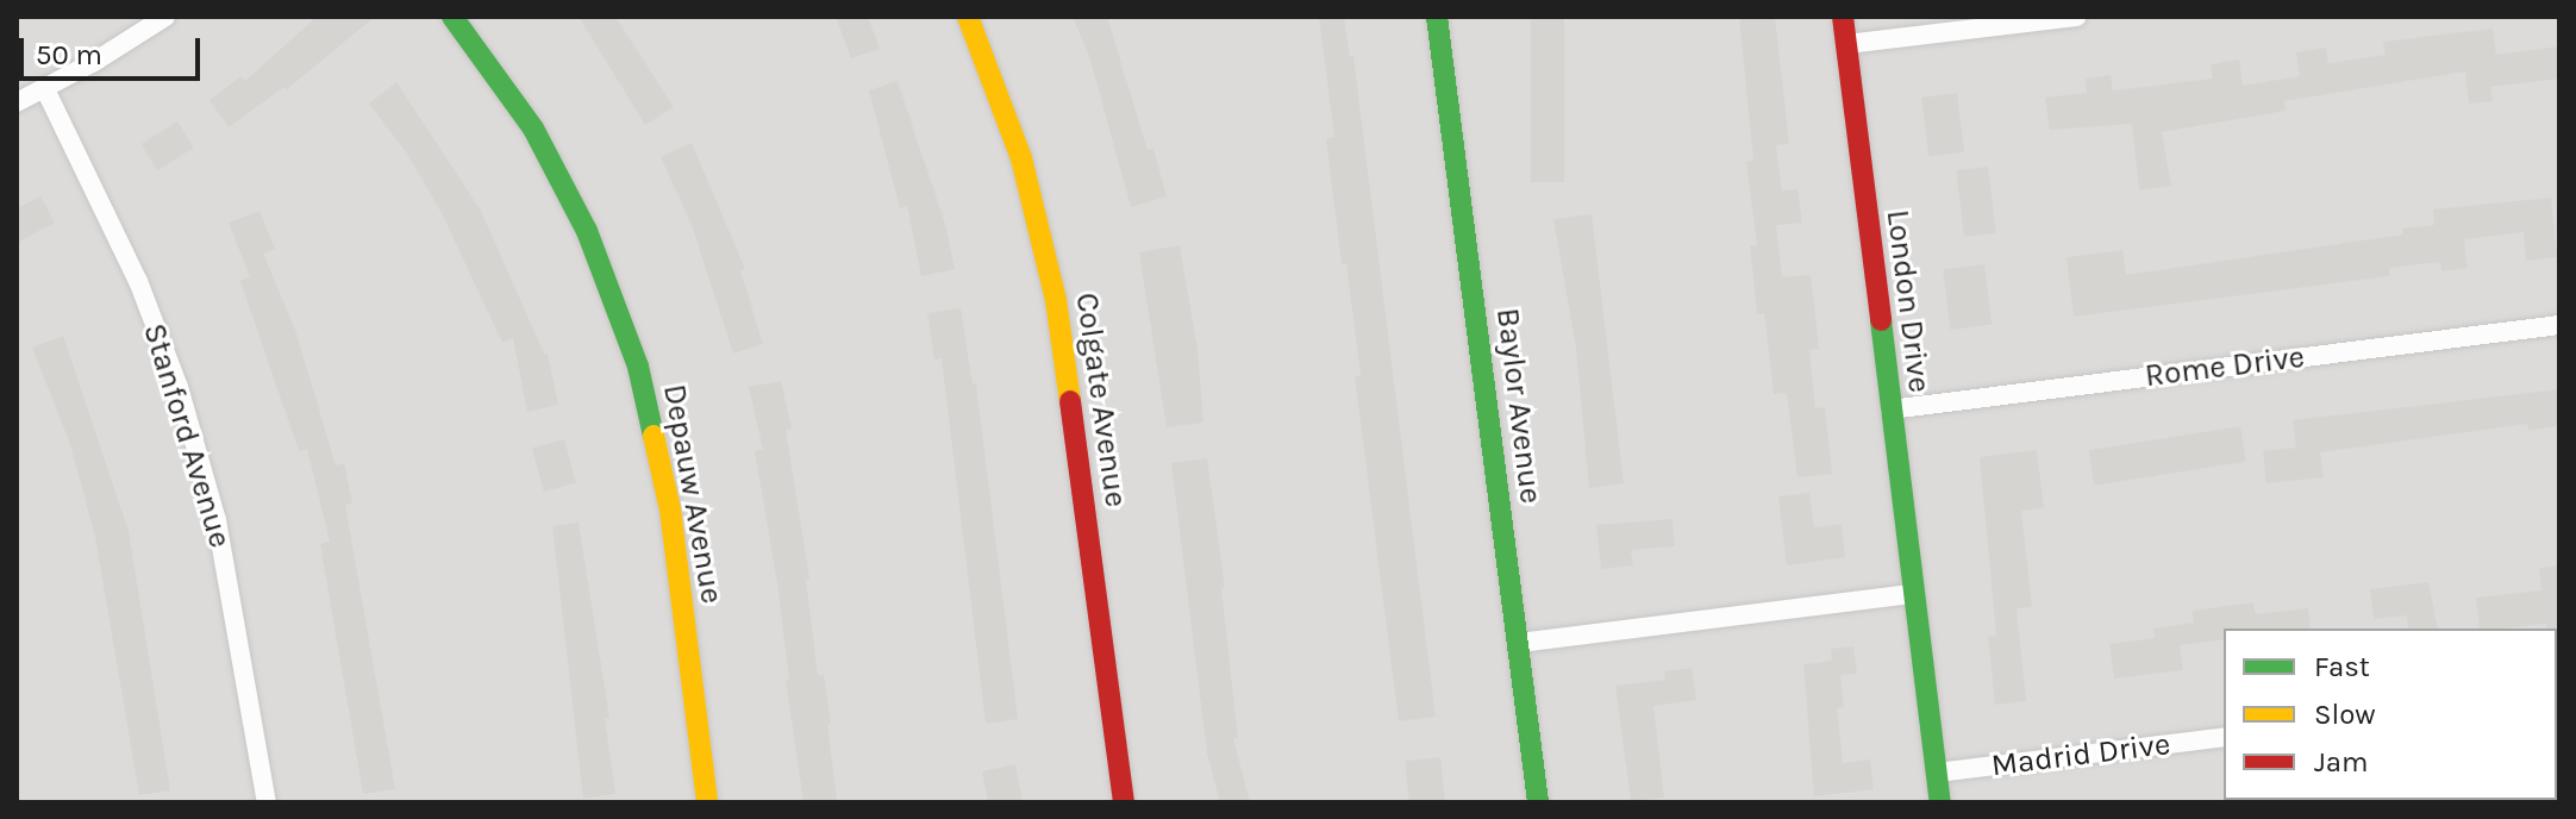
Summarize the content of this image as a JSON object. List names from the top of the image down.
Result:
{
  "streets": {
    "street": [
      "London Drive",
      "Rome Drive",
      "Colgate Avenue",
      "Baylor Avenue",
      "Stanford Avenue",
      "Depauw Avenue",
      "Madrid Drive"
    ]
  },
  "crossings": [
    ["London Drive", "Rome Drive"],
    ["London Drive", "Madrid Drive"]
  ],
  "legend": ["Fast", "Slow", "Jam"],
  "scale_bar": "50 m"
}
